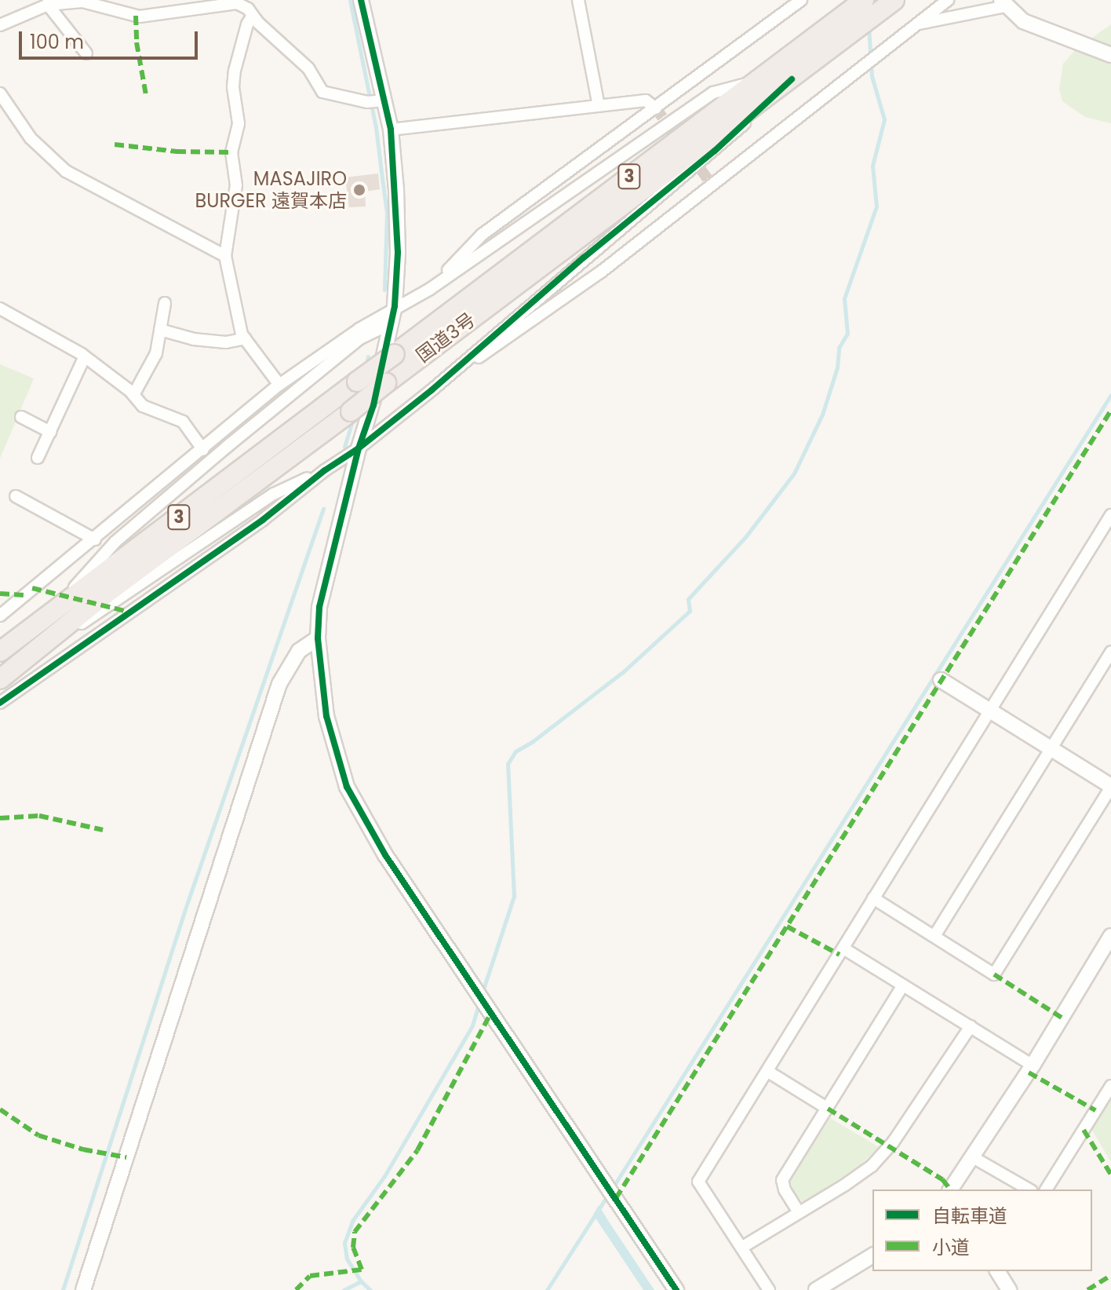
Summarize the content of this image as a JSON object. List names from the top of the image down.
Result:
{
  "streets": {
    "highway": ["3", "国道3号"]
  },
  "places": ["MASAJIRO BURGER 遠賀本店"],
  "legend": ["自転車道", "小道"],
  "scale_bar": "100 m"
}
